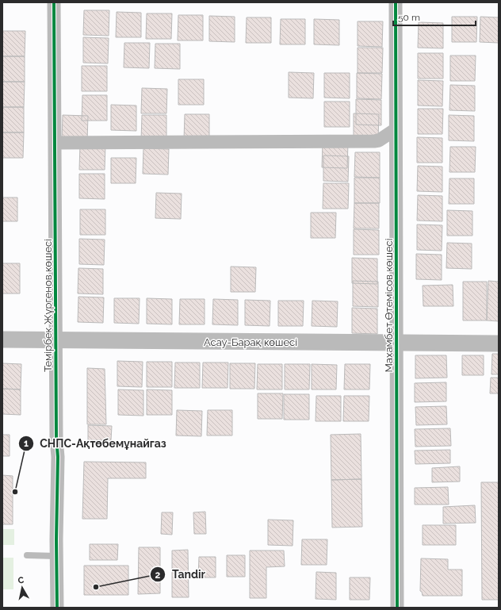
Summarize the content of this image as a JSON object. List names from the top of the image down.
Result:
{
  "streets": {
    "street": ["Темірбек Жүргенов көшесі", "Махамбет Өтемісов көшесі", "Асау-Барақ көшесі"]
  },
  "crossings": [
    ["Темірбек Жүргенов көшесі", "Асау-Барақ көшесі"],
    ["Махамбет Өтемісов көшесі", "Асау-Барақ көшесі"]
  ],
  "places": ["СНПС-Ақтөбемұнайгаз", "Tandir"],
  "scale_bar": "50 m",
  "north": "top"
}
